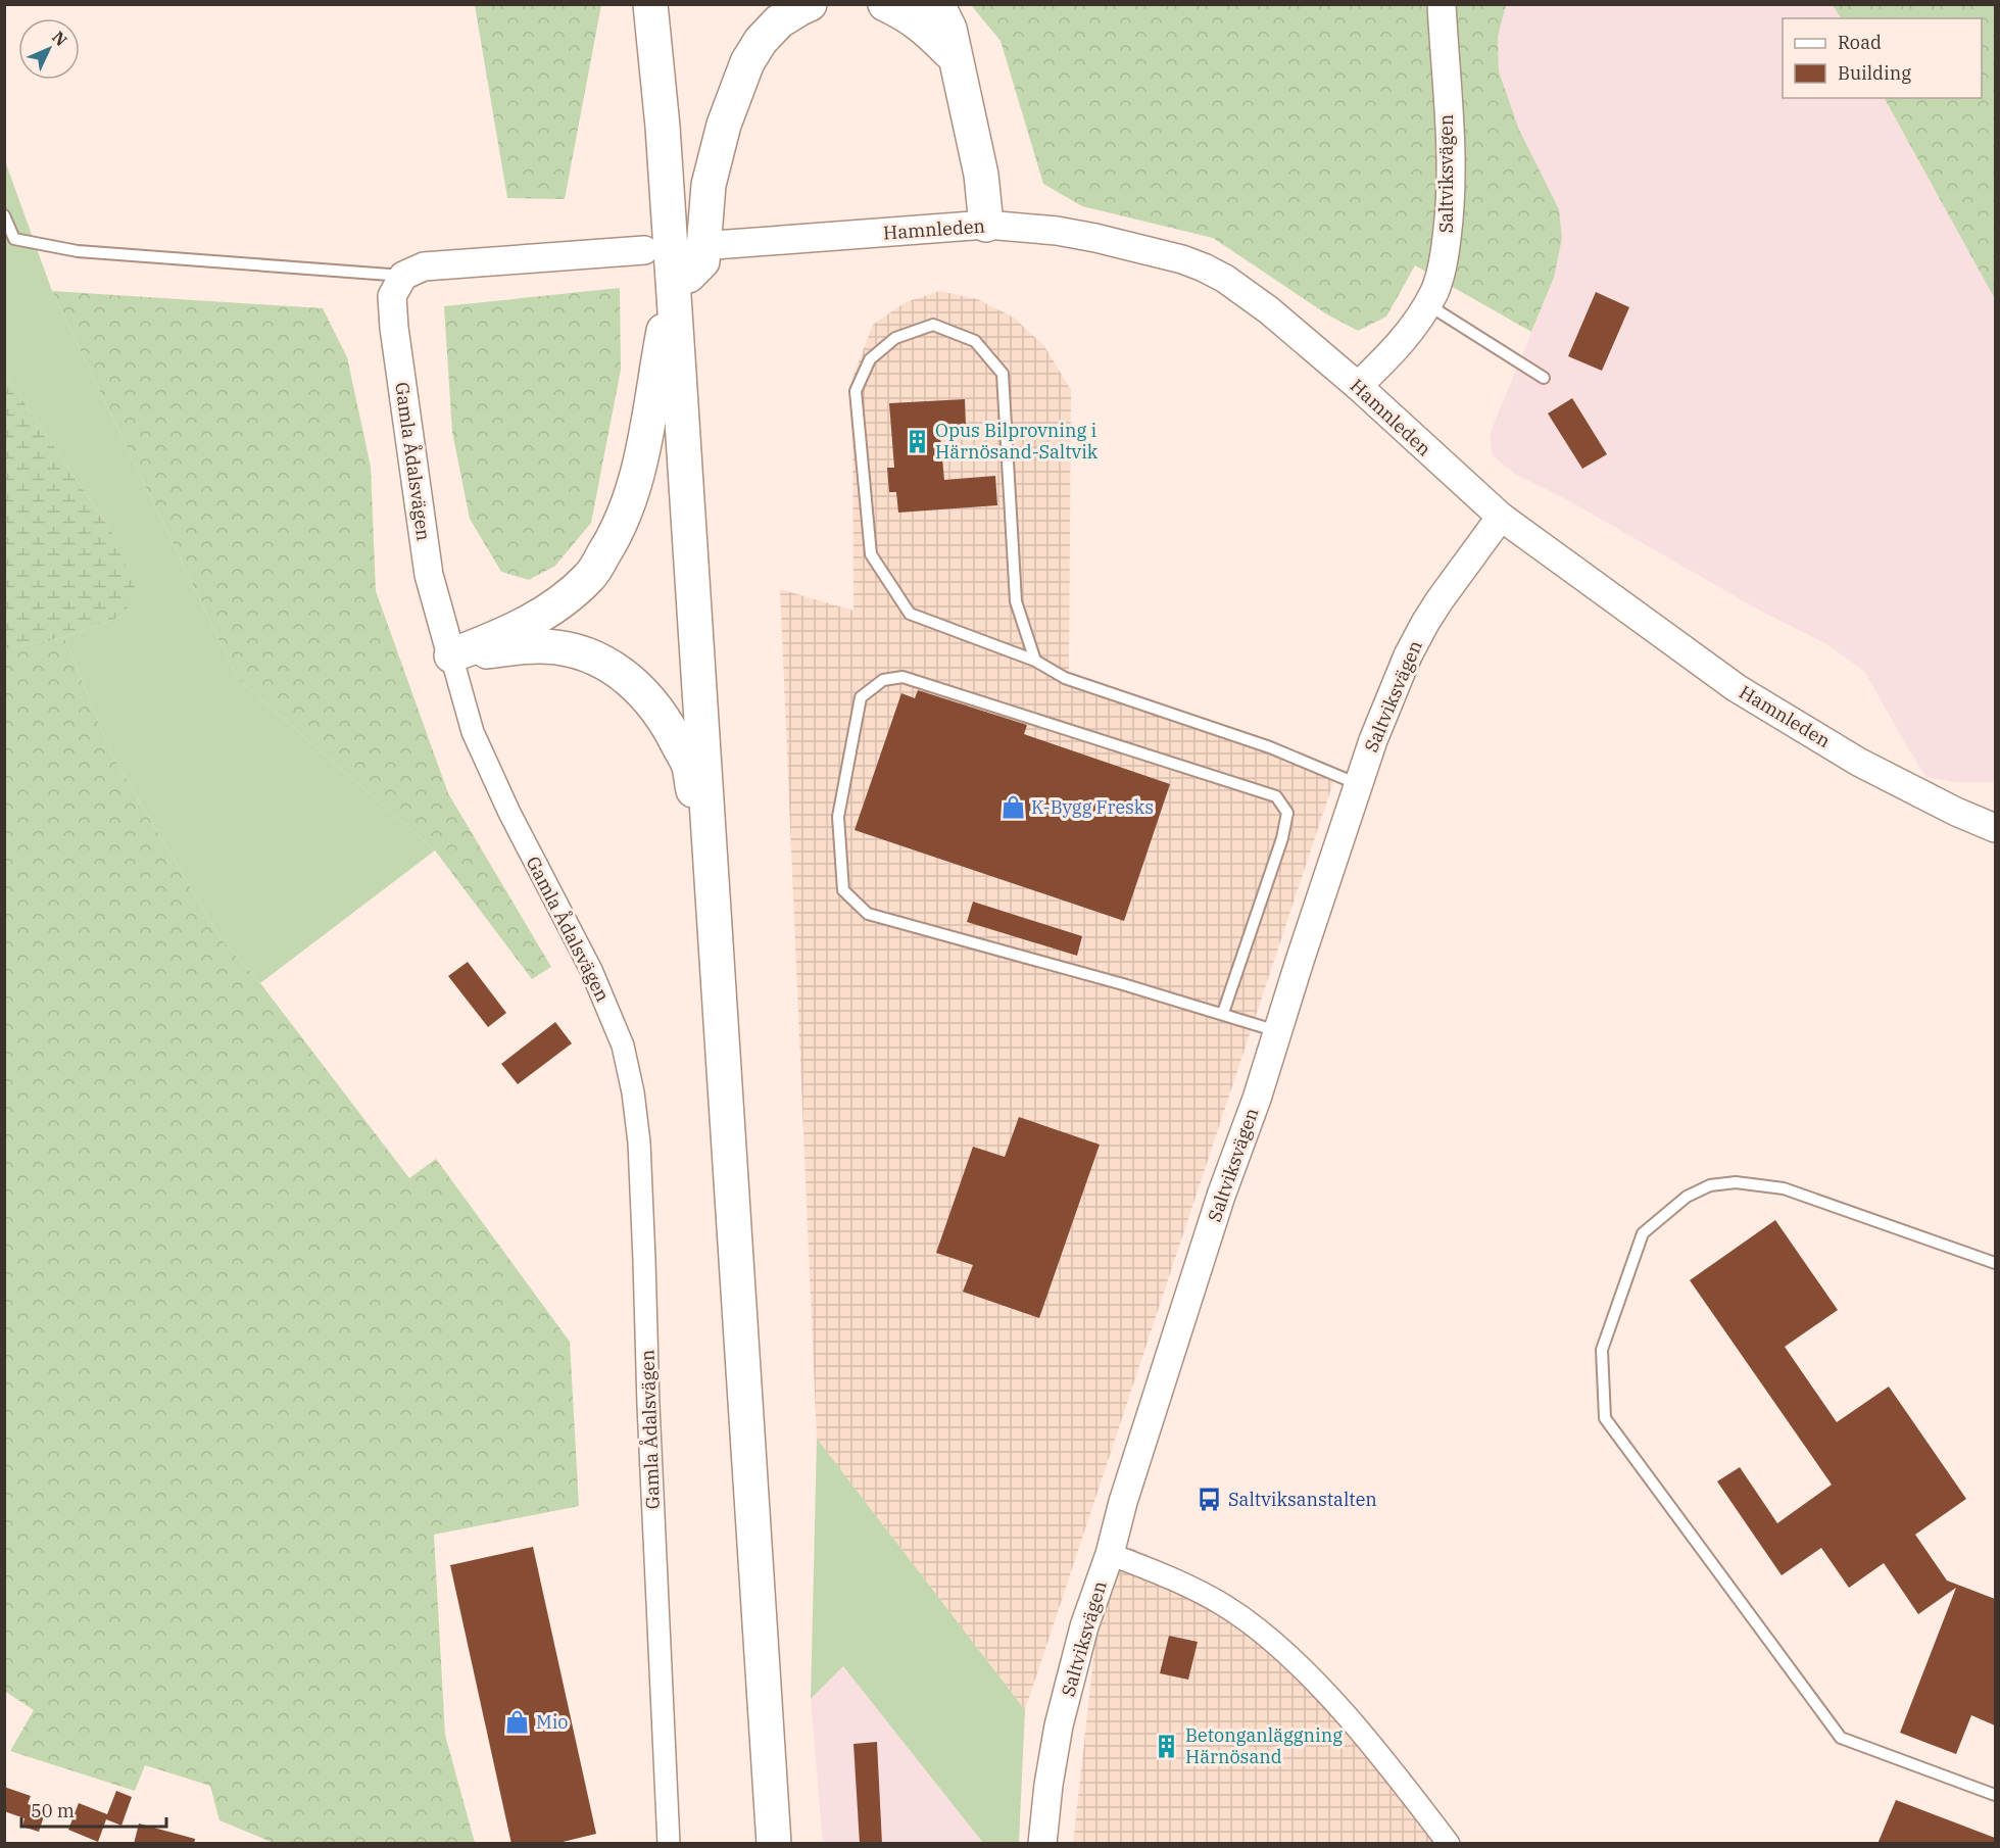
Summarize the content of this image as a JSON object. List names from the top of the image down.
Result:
{
  "streets": {
    "street": ["Saltviksvägen", "Hamnleden", "Gamla Ådalsvägen"]
  },
  "crossings": [
    ["Saltviksvägen", "Hamnleden"]
  ],
  "places": {
    "building": ["Opus Bilprovning i Härnösand-Saltvik", "Betonganläggning Härnösand"],
    "shop": ["K-Bygg Fresks", "Mio"],
    "bus stop": ["Saltviksanstalten"]
  },
  "legend": ["Road", "Building"],
  "scale_bar": "50 m",
  "north": "top right"
}
